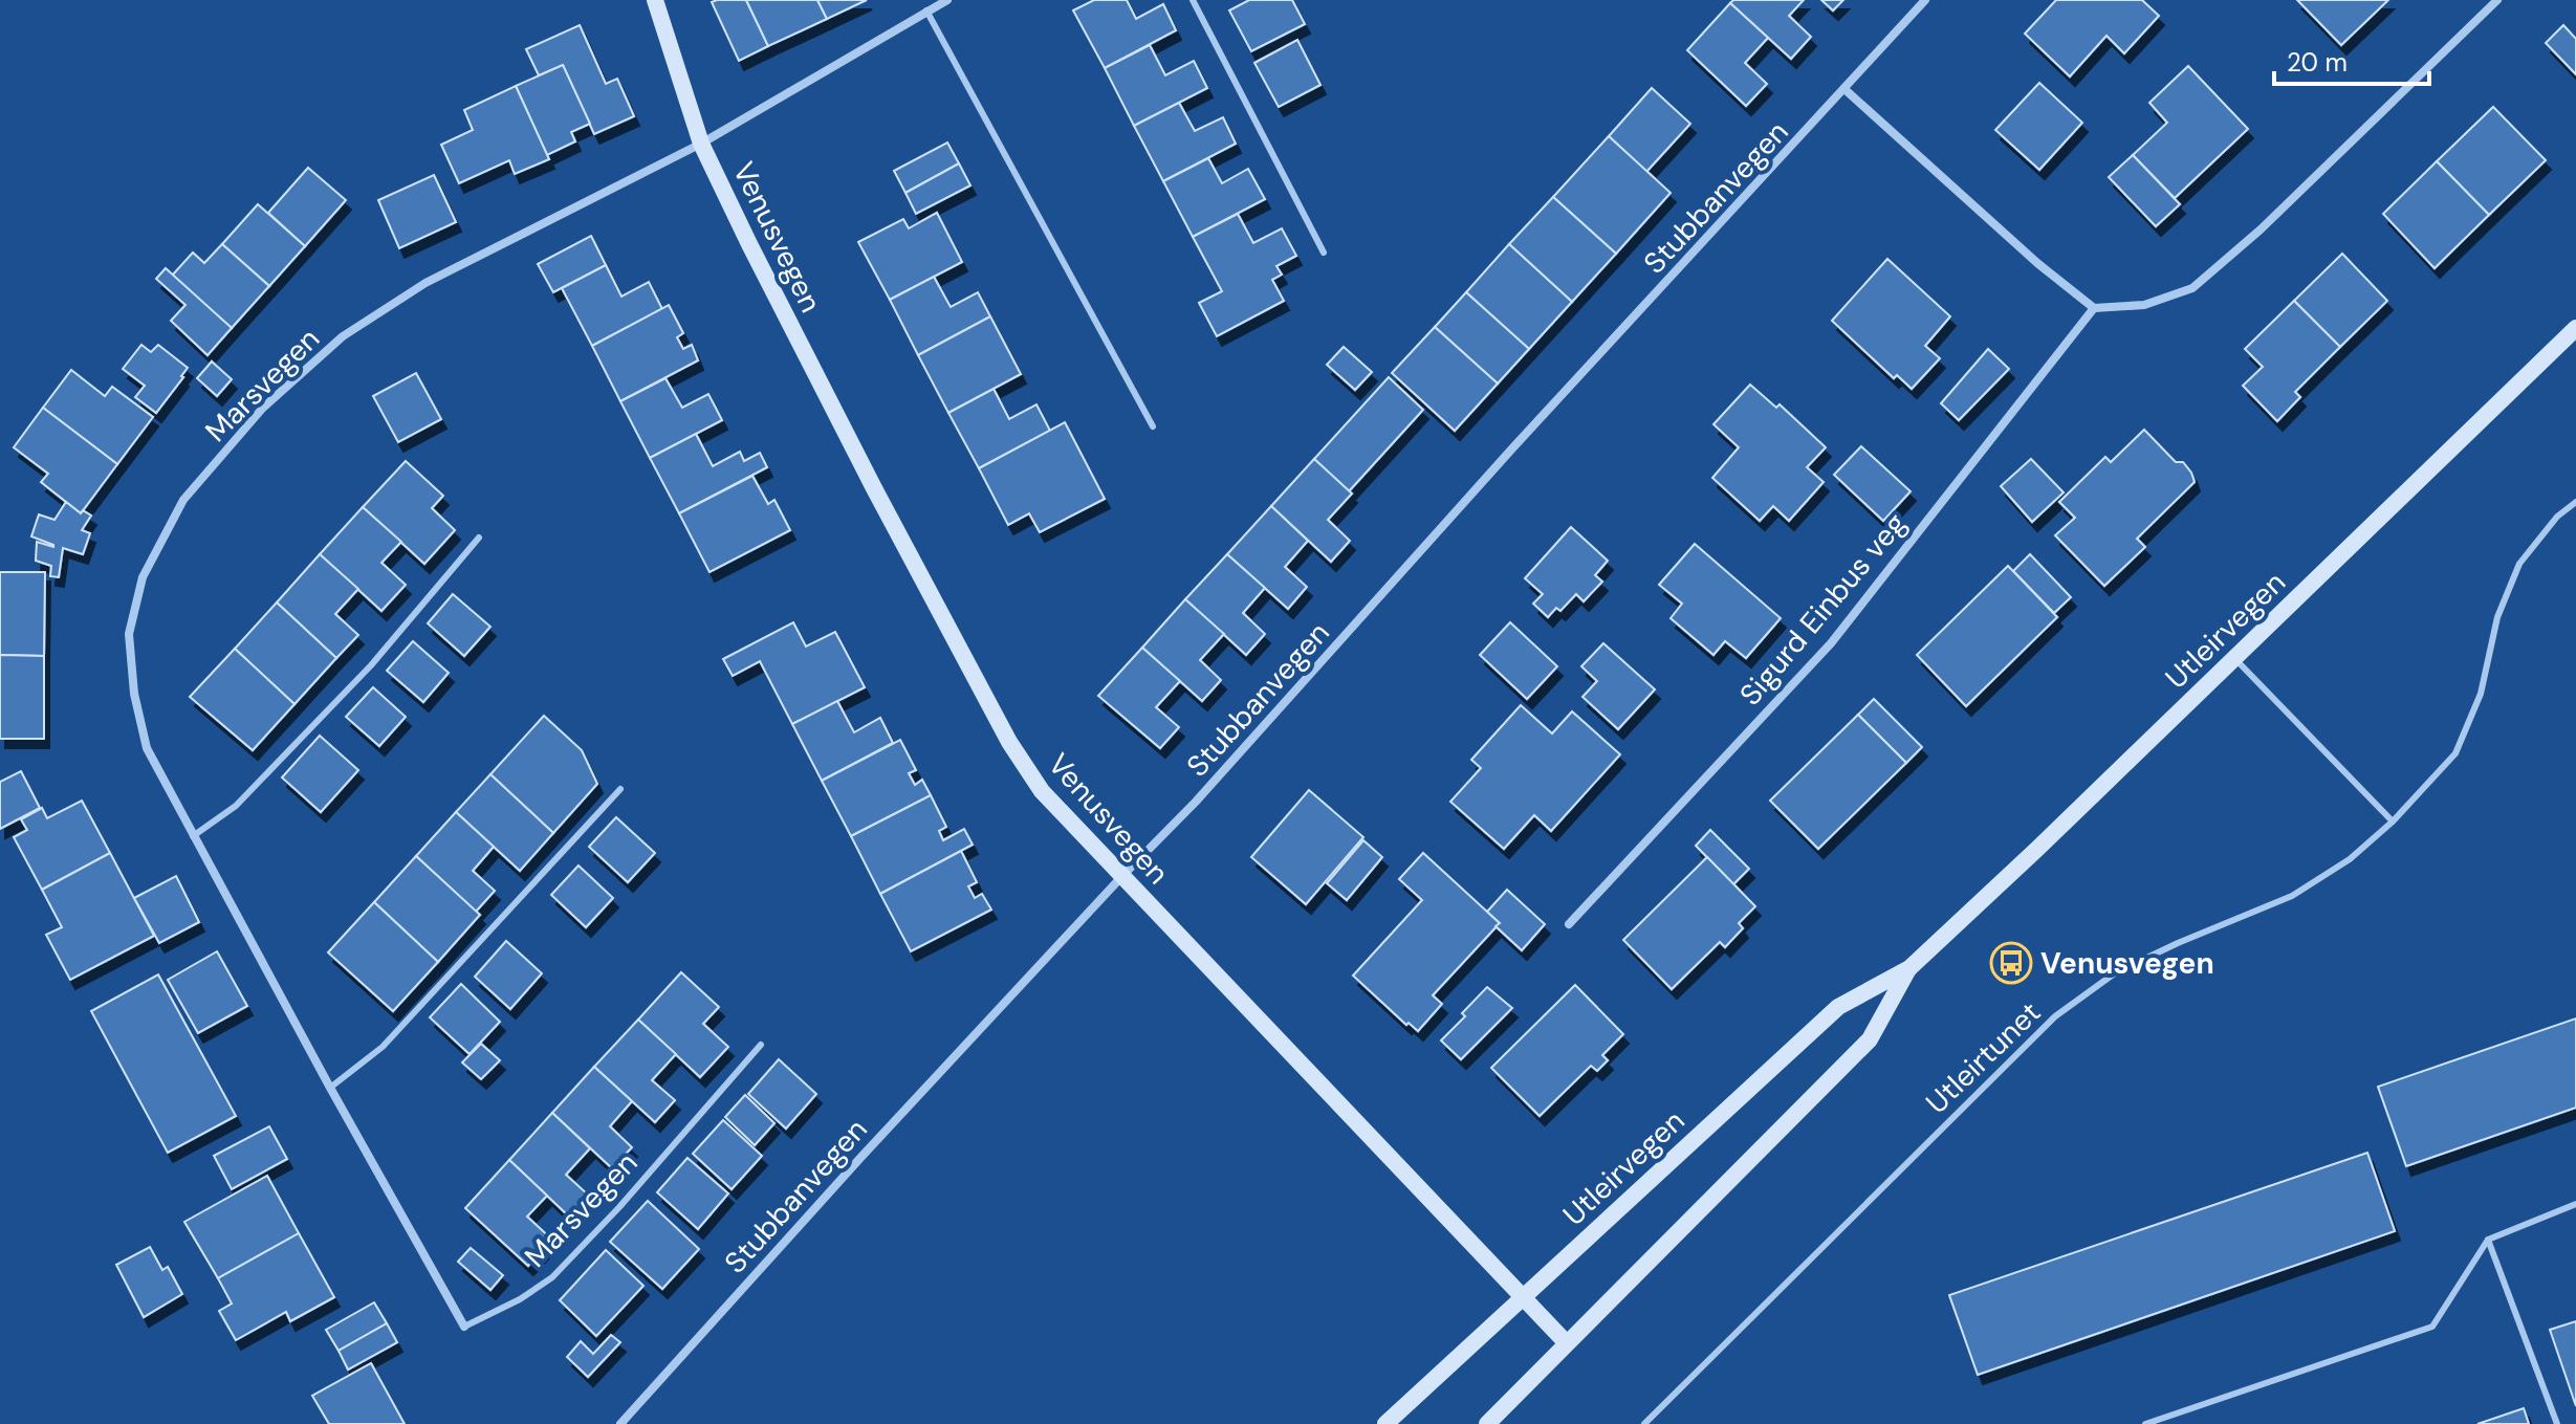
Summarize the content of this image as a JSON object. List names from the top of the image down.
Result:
{
  "streets": {
    "main road": ["Venusvegen", "Utleirvegen"],
    "street": ["Stubbanvegen", "Marsvegen", "Sigurd Einbus veg"],
    "lane": ["Utleirtunet"]
  },
  "crossings": [
    ["Stubbanvegen", "Venusvegen"],
    ["Venusvegen", "Marsvegen"],
    ["Venusvegen", "Utleirvegen"]
  ],
  "places": {
    "bus stop": ["Venusvegen"]
  },
  "scale_bar": "20 m"
}
